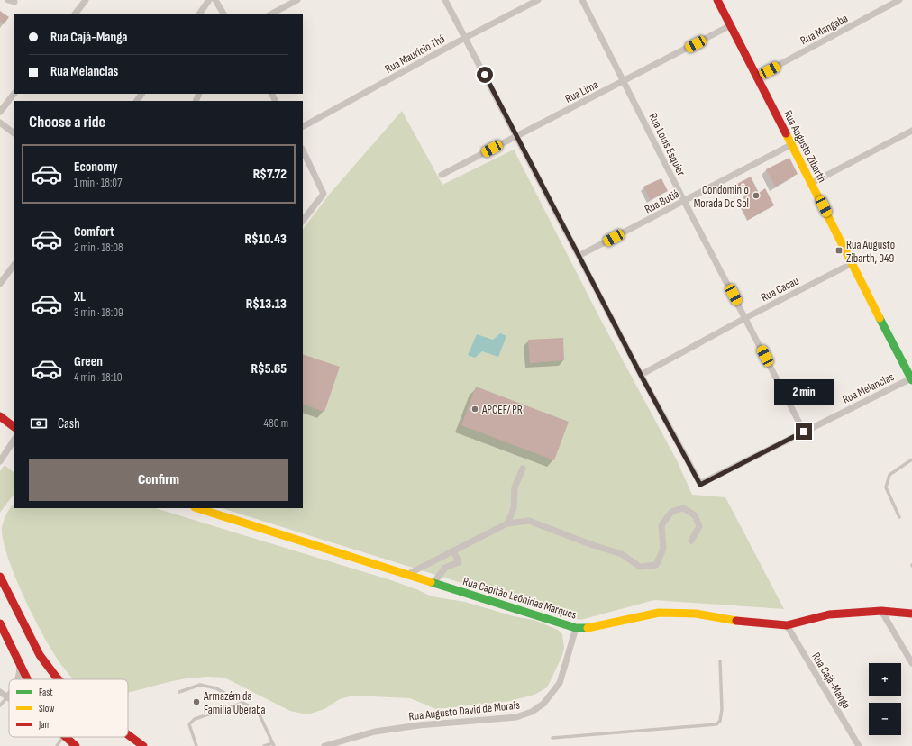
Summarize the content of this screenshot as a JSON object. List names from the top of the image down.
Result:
{
  "streets": {
    "main road": ["Rua Augusto Zibarth", "Rua Capitão Leônidas Marques"],
    "street": [
      "Rua Mangaba",
      "Rua Maurício Thá",
      "Rua Lima",
      "Rua Louis Esquier",
      "Rua Butiá",
      "Rua Cacau",
      "Rua Melancias",
      "Rua Cajá-Manga",
      "Rua Augusto David de Morais"
    ]
  },
  "crossings": [
    ["Rua Mangaba", "Rua Augusto Zibarth"],
    ["Rua Lima", "Rua Louis Esquier"],
    ["Rua Lima", "Rua Augusto Zibarth"],
    ["Rua Louis Esquier", "Rua Butiá"],
    ["Rua Louis Esquier", "Rua Cacau"],
    ["Rua Louis Esquier", "Rua Melancias"],
    ["Rua Augusto Zibarth", "Rua Butiá"],
    ["Rua Augusto Zibarth", "Rua Cacau"],
    ["Rua Augusto Zibarth", "Rua Melancias"],
    ["Rua Cacau", "Rua Melancias"],
    ["Rua Capitão Leônidas Marques", "Rua Cajá-Manga"],
    ["Rua Capitão Leônidas Marques", "Rua Augusto David de Morais"]
  ],
  "places": {
    "other": ["Condominio Morada Do Sol", "APCEF/ PR", "Armazém da Família Uberaba"],
    "transit": ["Rua Augusto Zibarth, 949"]
  },
  "legend": ["Fast", "Slow", "Jam"],
  "page": {
    "banner": ["Rua Cajá-Manga", "Rua Melancias"],
    "heading": "Choose a ride",
    "list": [
      {
        "name": "Economy",
        "note": "1 min · 18:07",
        "value": "R$7.72"
      },
      {
        "name": "Comfort",
        "note": "2 min · 18:08",
        "value": "R$10.43"
      },
      {
        "name": "XL",
        "note": "3 min · 18:09",
        "value": "R$13.13"
      },
      {
        "name": "Green",
        "note": "4 min · 18:10",
        "value": "R$5.65"
      }
    ],
    "bubble": "2 min",
    "pay": ["Cash", "480 m"],
    "buttons": "Confirm",
    "map_buttons": ["+", "−"]
  }
}
